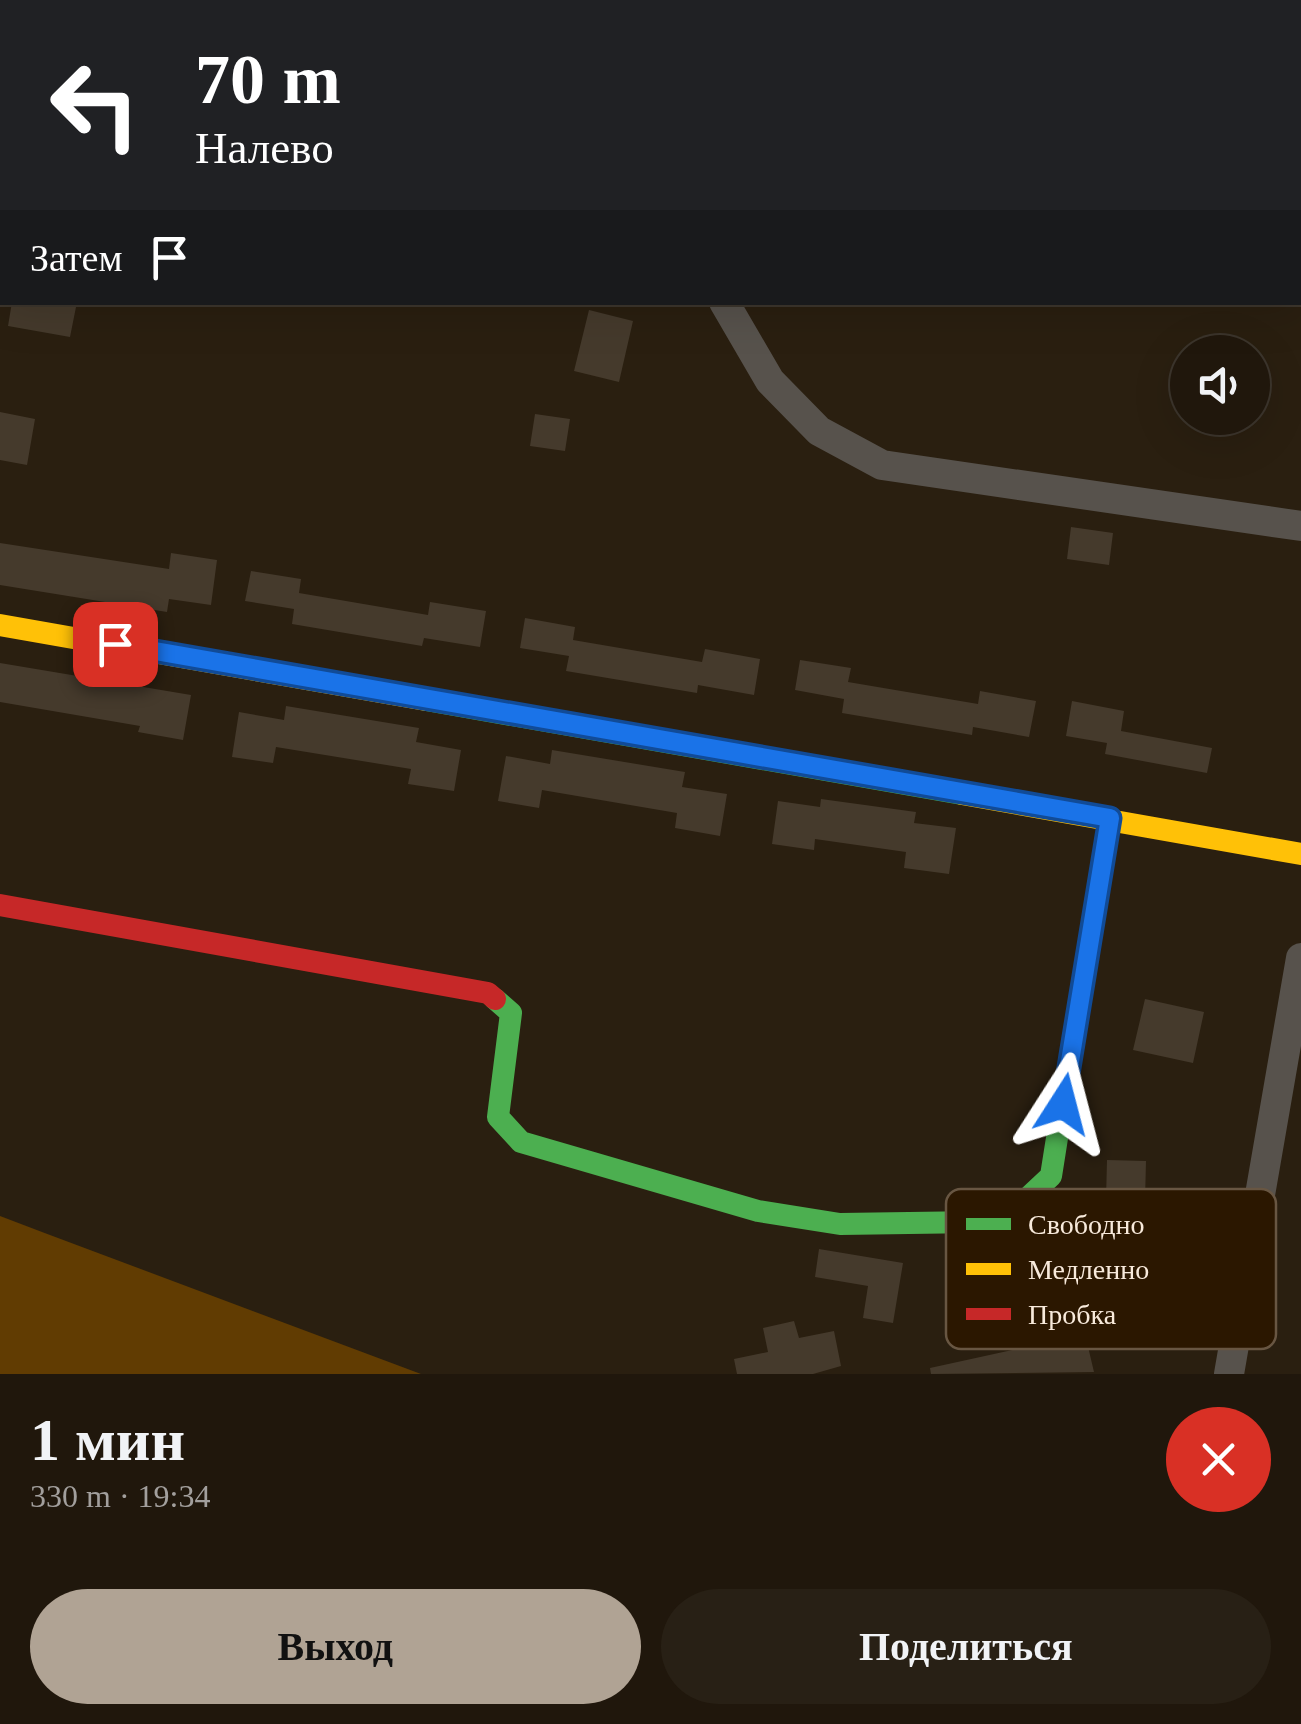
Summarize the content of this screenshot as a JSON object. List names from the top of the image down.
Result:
{
  "legend": ["Свободно", "Медленно", "Пробка"],
  "page": {
    "turn": ["70 m", "Налево"],
    "then": "Затем",
    "heading": ["1 мин", "330 m · 19:34"],
    "buttons": ["Выход", "Поделиться"]
  }
}
